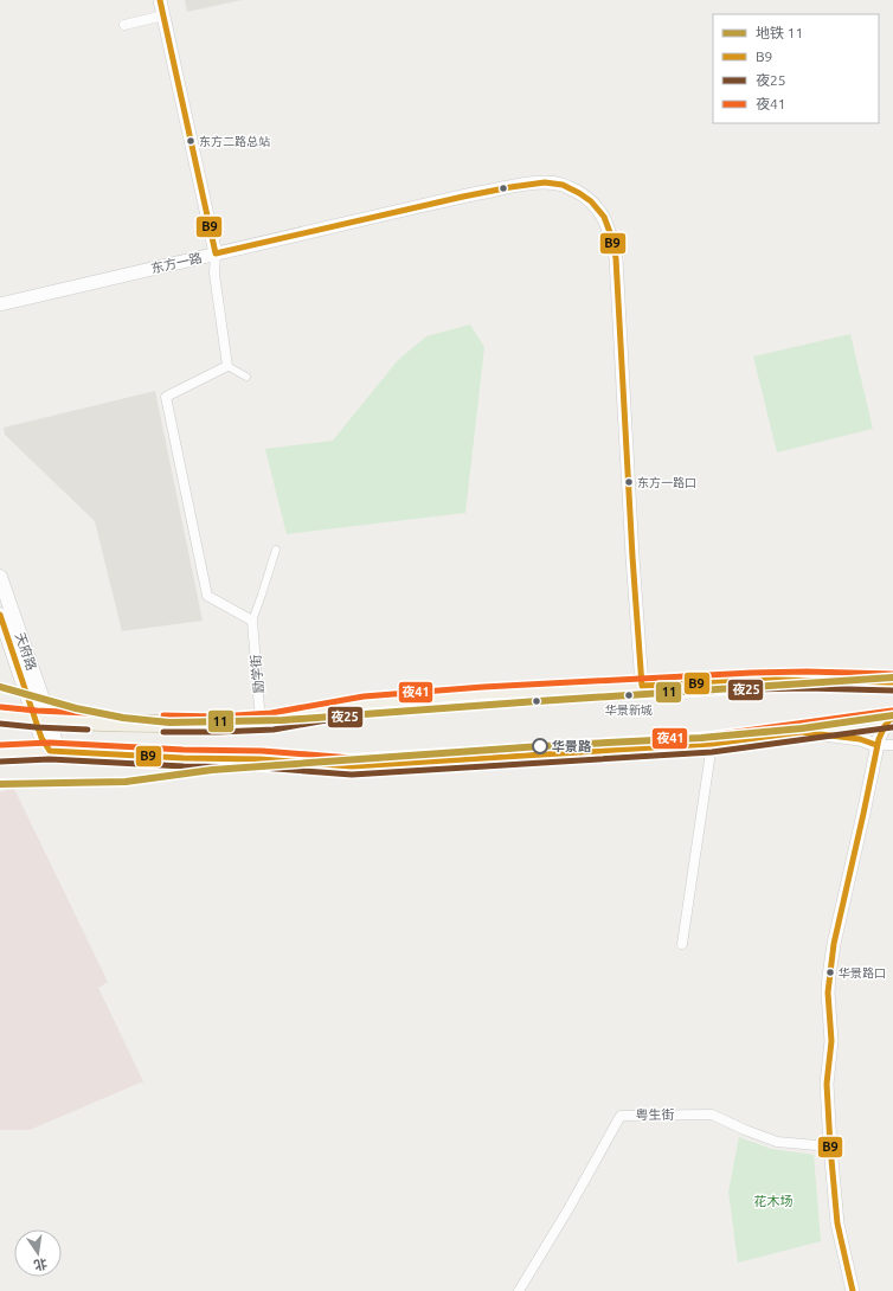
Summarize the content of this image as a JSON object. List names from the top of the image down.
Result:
{
  "streets": {
    "main road": ["天府路"],
    "street": ["东方一路", "励学街", "粤生街"]
  },
  "parks": ["花木场"],
  "places": [
    "东方二路总站",
    "东方一路口",
    "华景新城",
    "华景路",
    "华景路口"
  ],
  "lines": [
    "transit line B9",
    "transit line 夜41",
    "metro line 11",
    "transit line 夜25"
  ],
  "legend": [
    "地铁 11",
    "B9",
    "夜25",
    "夜41"
  ],
  "north": "bottom"
}
